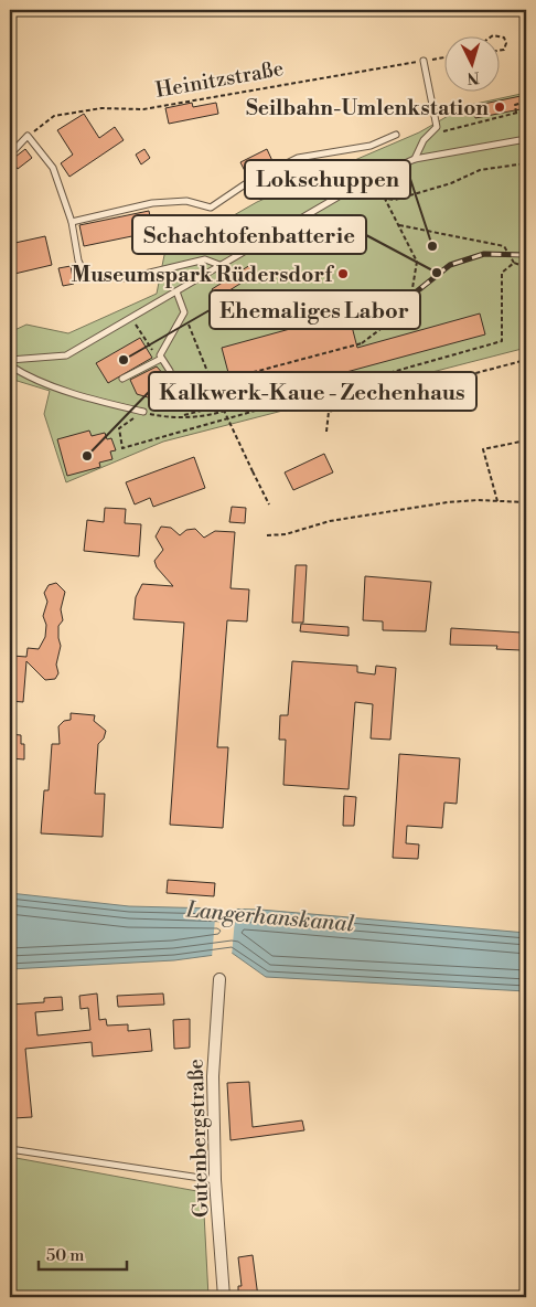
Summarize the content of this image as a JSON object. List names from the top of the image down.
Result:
{
  "streets": {
    "street": ["Gutenbergstraße"],
    "path": ["Heinitzstraße"]
  },
  "water": ["Langerhanskanal"],
  "places": [
    "Seilbahn-Umlenkstation",
    "Lokschuppen",
    "Schachtofenbatterie",
    "Museumspark Rüdersdorf",
    "Ehemaliges Labor",
    "Kalkwerk-Kaue - Zechenhaus"
  ],
  "scale_bar": "50 m",
  "north": "bottom"
}
